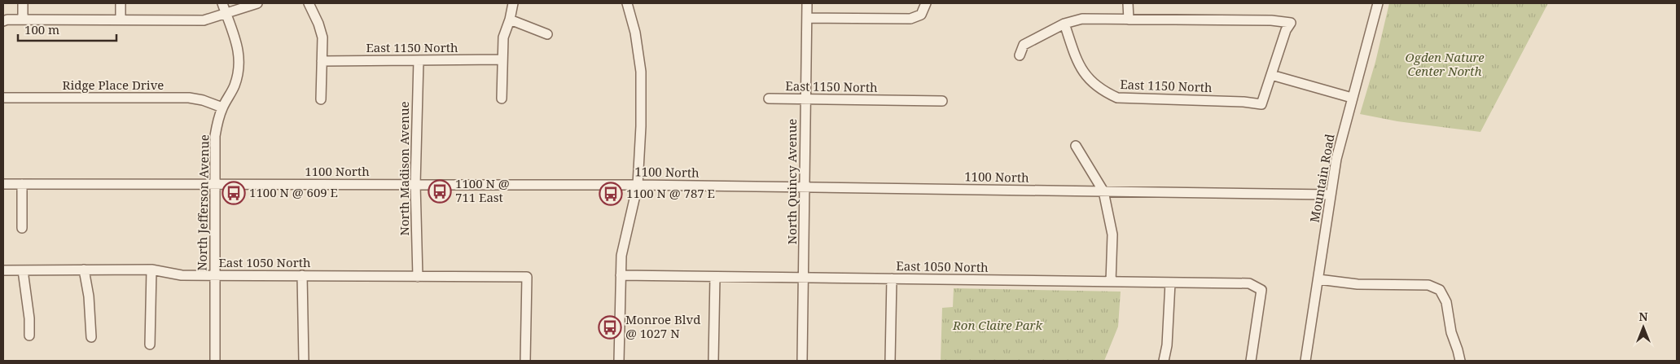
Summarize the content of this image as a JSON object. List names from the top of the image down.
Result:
{
  "streets": {
    "street": [
      "East 1150 North",
      "Ridge Place Drive",
      "North Madison Avenue",
      "1100 North",
      "Mountain Road",
      "North Quincy Avenue",
      "North Jefferson Avenue",
      "East 1050 North"
    ]
  },
  "crossings": [
    ["East 1150 North", "North Madison Avenue"],
    ["East 1150 North", "North Quincy Avenue"],
    ["Ridge Place Drive", "North Jefferson Avenue"],
    ["North Madison Avenue", "1100 North"],
    ["North Madison Avenue", "East 1050 North"],
    ["1100 North", "Mountain Road"],
    ["1100 North", "North Quincy Avenue"],
    ["1100 North", "North Jefferson Avenue"],
    ["North Quincy Avenue", "East 1050 North"],
    ["North Jefferson Avenue", "East 1050 North"]
  ],
  "parks": ["Ogden Nature Center North", "Ron Claire Park"],
  "places": {
    "bus stop": [
      "1100 N @ 711 East",
      "1100 N @ 609 E",
      "1100 N @ 787 E",
      "Monroe Blvd @ 1027 N"
    ]
  },
  "scale_bar": "100 m",
  "north": "top"
}
